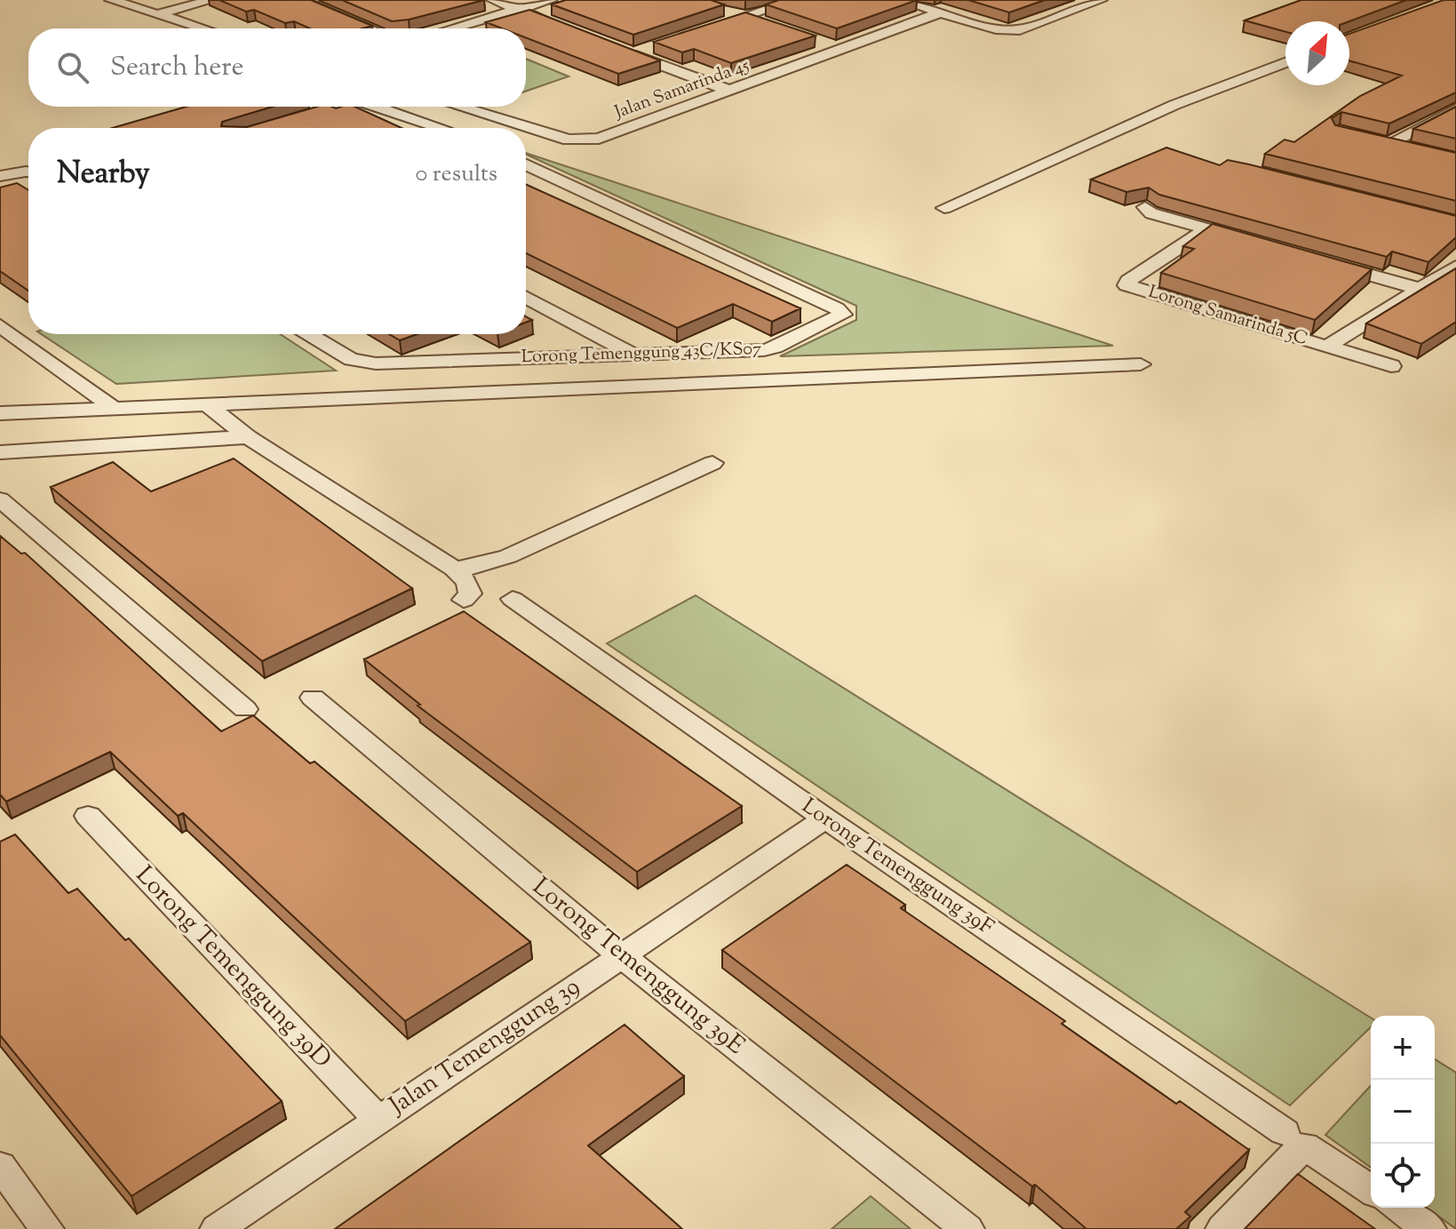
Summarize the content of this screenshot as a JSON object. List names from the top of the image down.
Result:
{
  "streets": {
    "street": [
      "Jalan Samarinda 45",
      "Lorong Samarinda 5C",
      "Lorong Temenggung 43C/KS07",
      "Lorong Temenggung 39F",
      "Lorong Temenggung 39E",
      "Lorong Temenggung 39D",
      "Jalan Temenggung 39"
    ]
  },
  "crossings": [
    ["Lorong Temenggung 39F", "Jalan Temenggung 39"],
    ["Lorong Temenggung 39E", "Jalan Temenggung 39"],
    ["Lorong Temenggung 39D", "Jalan Temenggung 39"]
  ],
  "north": "top right",
  "page": {
    "search": "Search here",
    "heading": ["Nearby", "0 results"],
    "map_buttons": ["+", "−"]
  }
}
